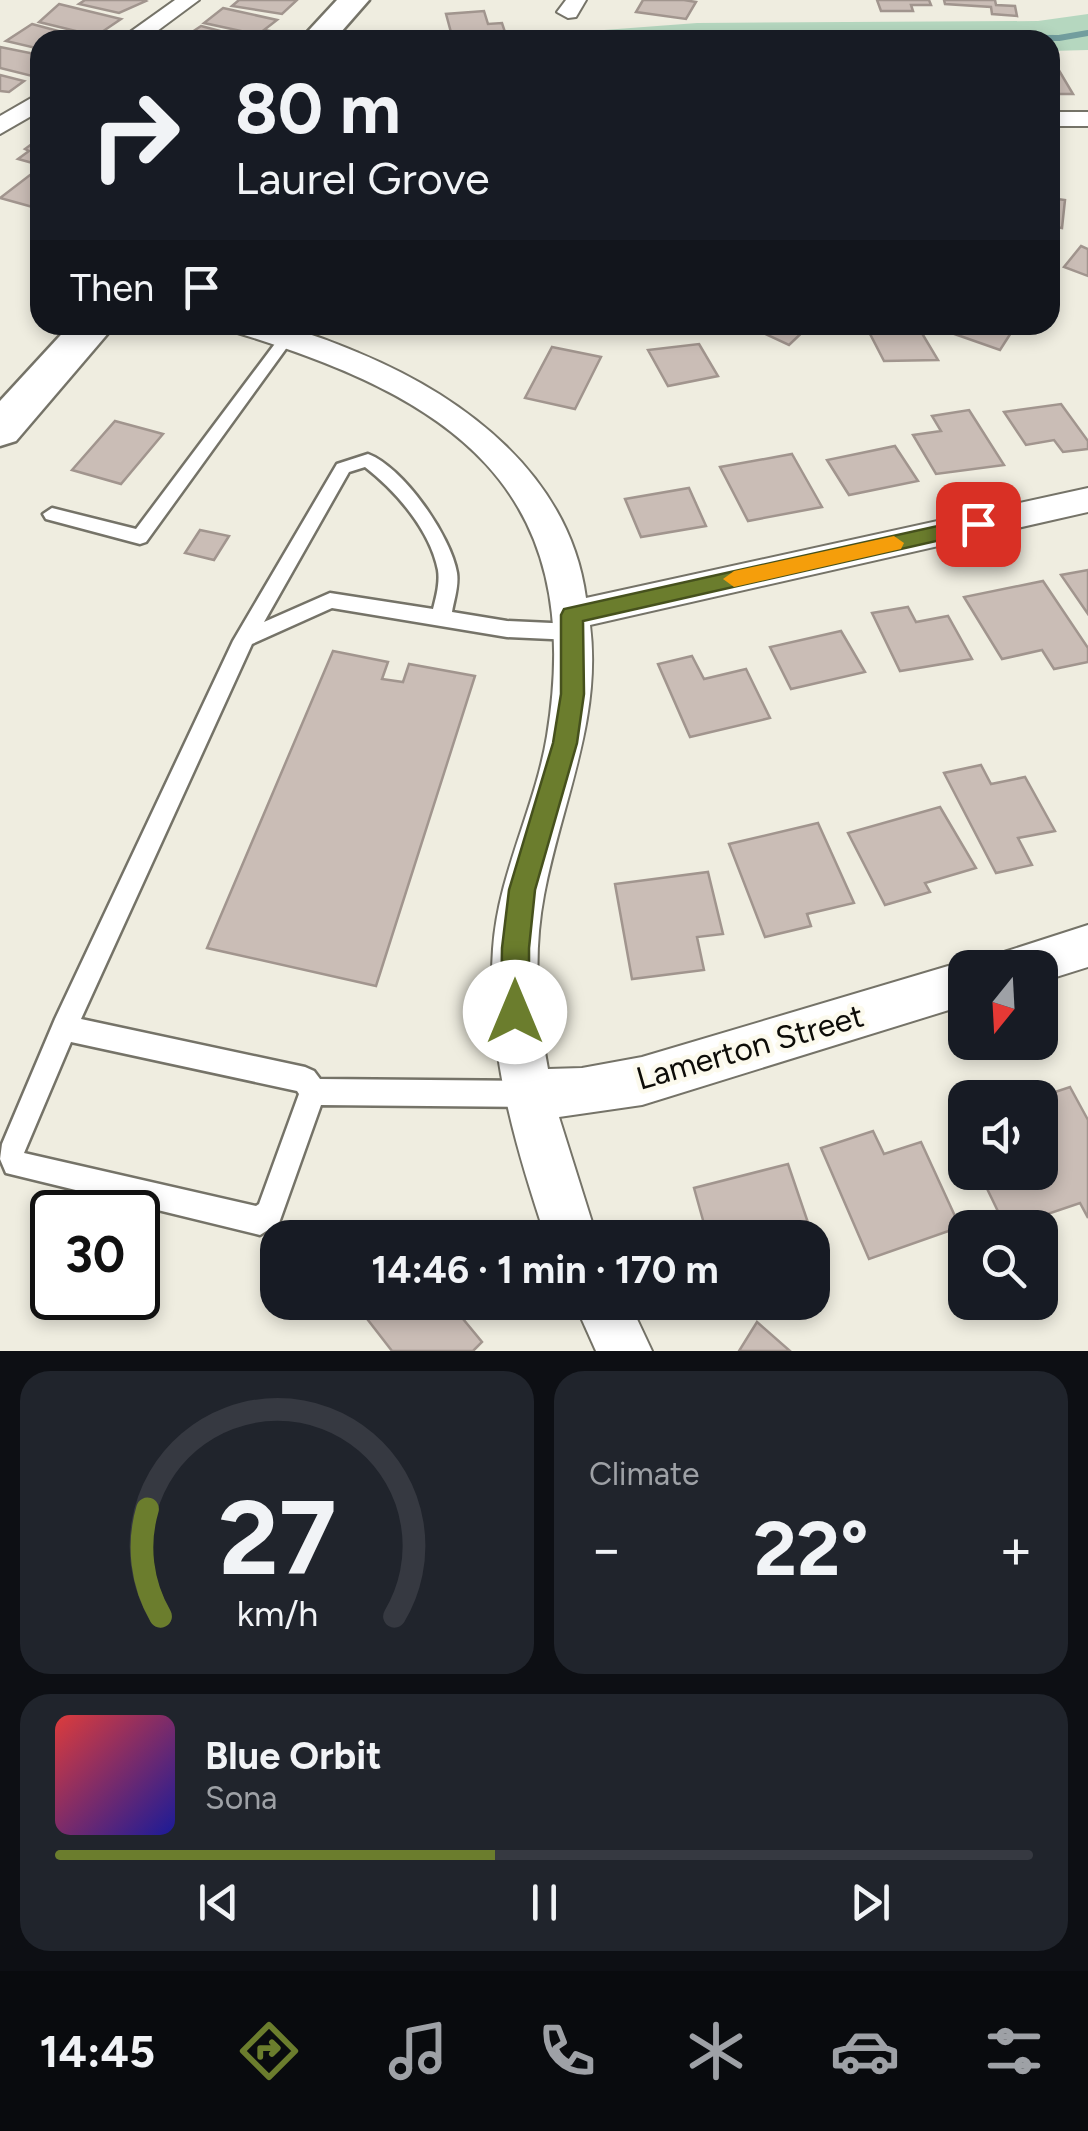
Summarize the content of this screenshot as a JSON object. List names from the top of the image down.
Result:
{
  "streets": {
    "street": ["Lamerton Street"]
  },
  "north": "bottom",
  "page": {
    "turn": ["80 m", "Laurel Grove"],
    "then": "Then",
    "limit": "30",
    "trip": "14:46 · 1 min · 170 m",
    "tile": "Climate",
    "heat": ["−", "22°", "+"],
    "song": ["Blue Orbit", "Sona"],
    "tabs": "14:45",
    "gauge": ["27", "km/h"]
  }
}
